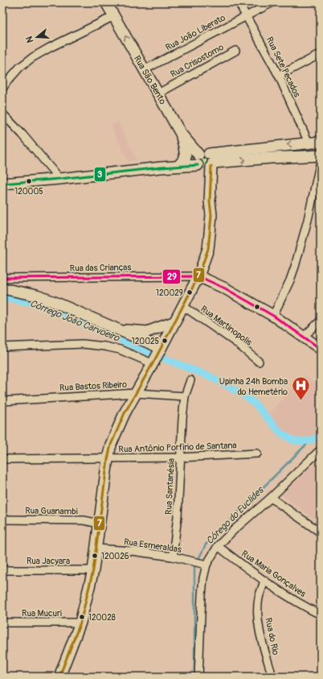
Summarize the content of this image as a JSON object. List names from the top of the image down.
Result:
{
  "streets": {
    "main road": ["Rua São Bento"],
    "street": [
      "Rua João Liberato",
      "Rua Crisostomo",
      "Rua Sete Pecados",
      "Rua das Crianças",
      "Rua Martinopolis",
      "Rua Bastos Ribeiro",
      "Rua Antônio Porfirio de Santana",
      "Rua Santanésia",
      "Rua Guanambi",
      "Rua Esmeraldas",
      "Rua Jacyara",
      "Rua Maria Gonçalves",
      "Rua Mucuri",
      "Rua do Rio"
    ]
  },
  "crossings": [
    ["Rua João Liberato", "Rua Sete Pecados"],
    ["Rua João Liberato", "Rua São Bento"],
    ["Rua Crisostomo", "Rua São Bento"],
    ["Rua Bastos Ribeiro", "Rua Santanésia"],
    ["Rua Antônio Porfirio de Santana", "Rua Santanésia"],
    ["Rua Santanésia", "Rua Esmeraldas"],
    ["Rua Maria Gonçalves", "Rua do Rio"]
  ],
  "water": ["Córrego João Carvoeiro", "Córego do Euclides"],
  "places": {
    "other": [
      "120005",
      "120029",
      "120025",
      "120026",
      "120028"
    ],
    "hospital": ["Upinha 24h Bomba do Hemetério"]
  },
  "lines": ["transit line 3", "transit line 7", "transit line 29"],
  "north": "left"
}
